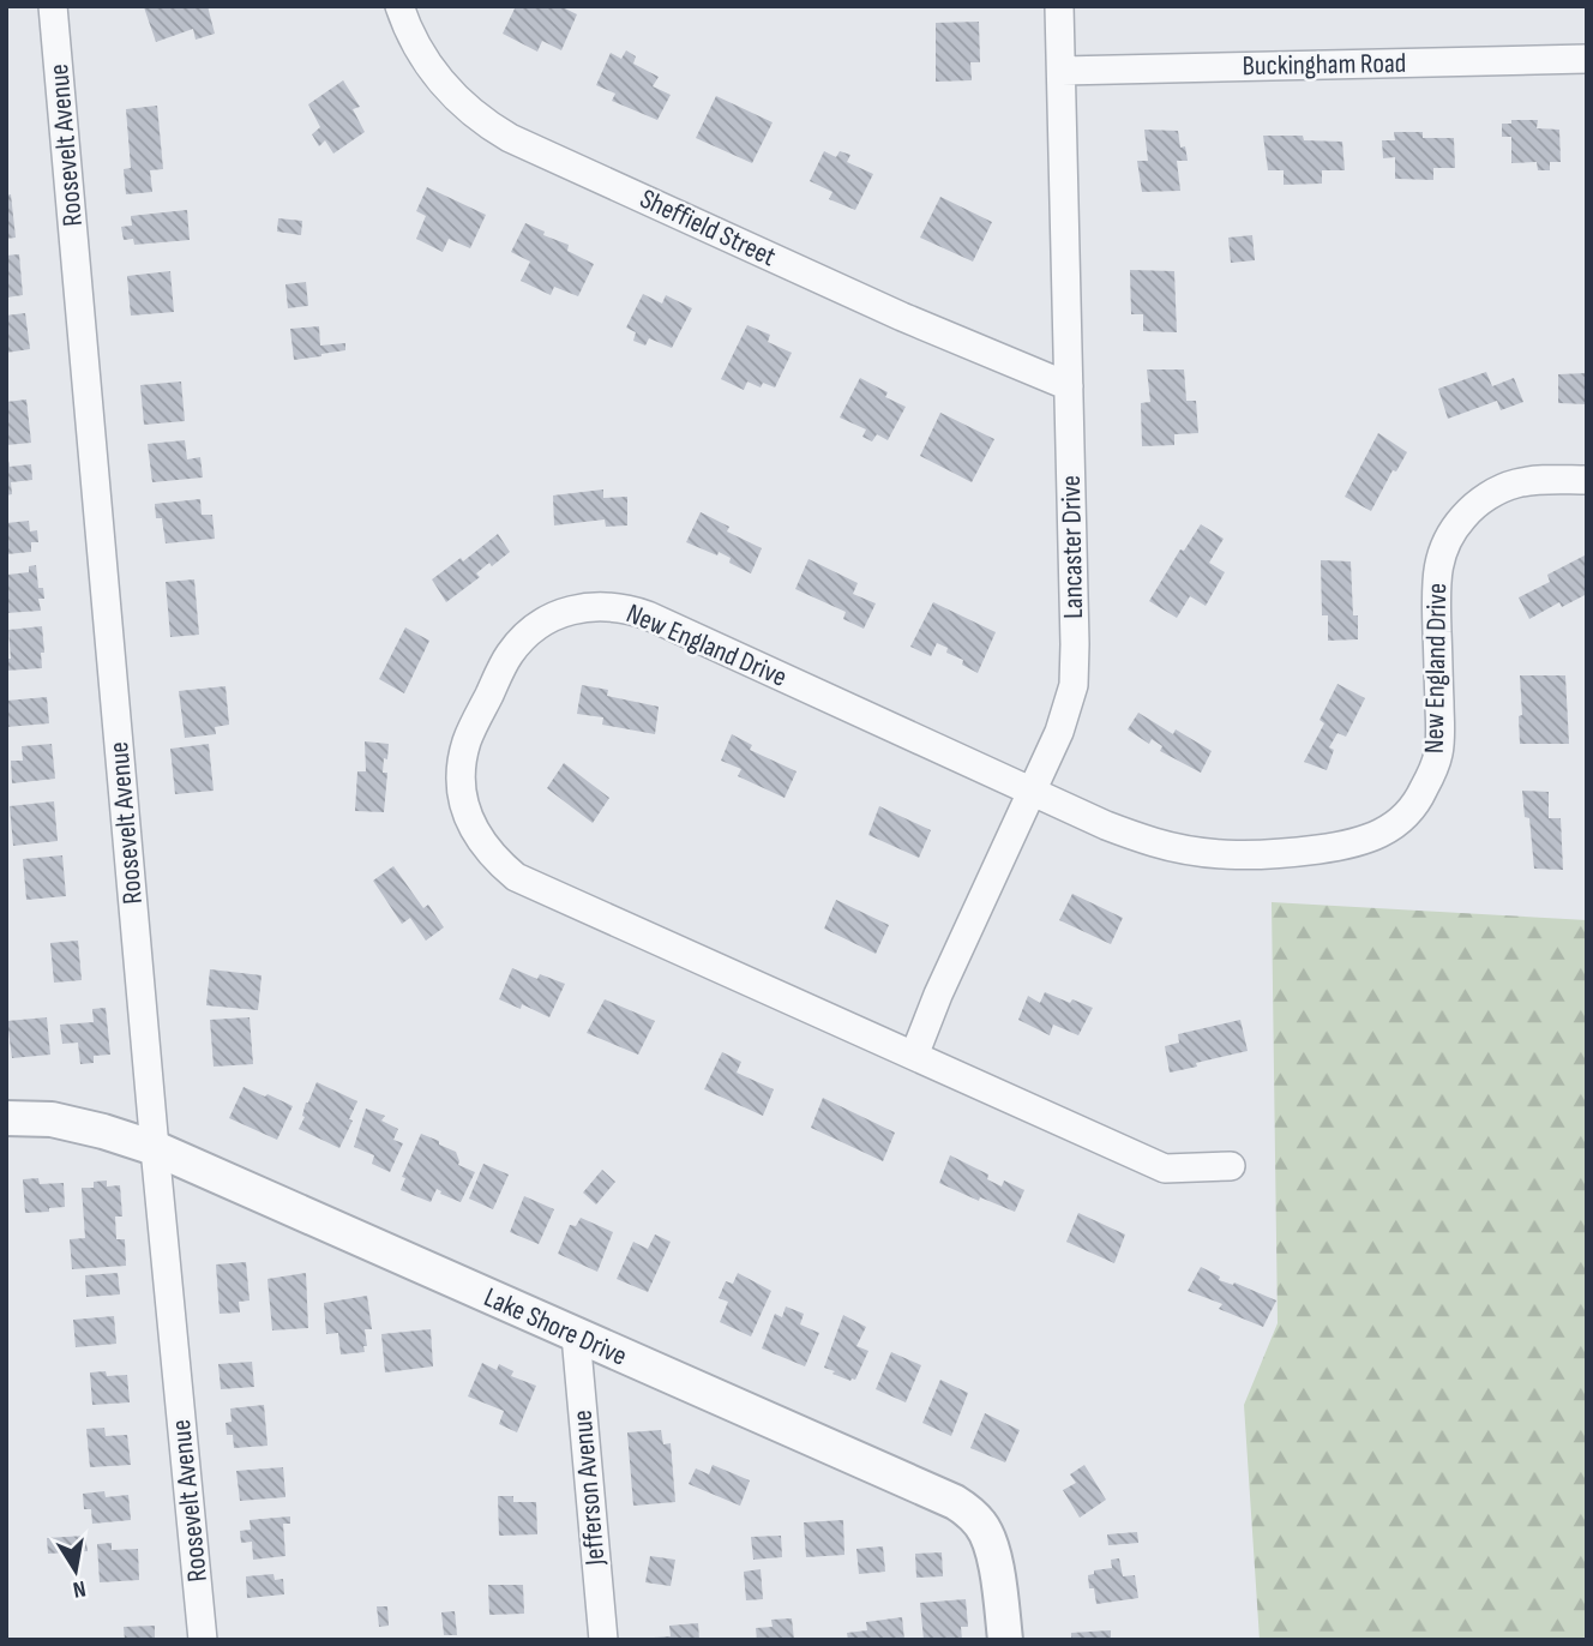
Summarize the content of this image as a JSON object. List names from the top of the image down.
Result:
{
  "streets": {
    "street": [
      "Buckingham Road",
      "Roosevelt Avenue",
      "Sheffield Street",
      "Lancaster Drive",
      "New England Drive",
      "Lake Shore Drive",
      "Jefferson Avenue"
    ]
  },
  "crossings": [
    ["Buckingham Road", "Lancaster Drive"],
    ["Roosevelt Avenue", "Lake Shore Drive"],
    ["Sheffield Street", "Lancaster Drive"],
    ["Lancaster Drive", "New England Drive"],
    ["Lake Shore Drive", "Jefferson Avenue"]
  ],
  "north": "bottom"
}
